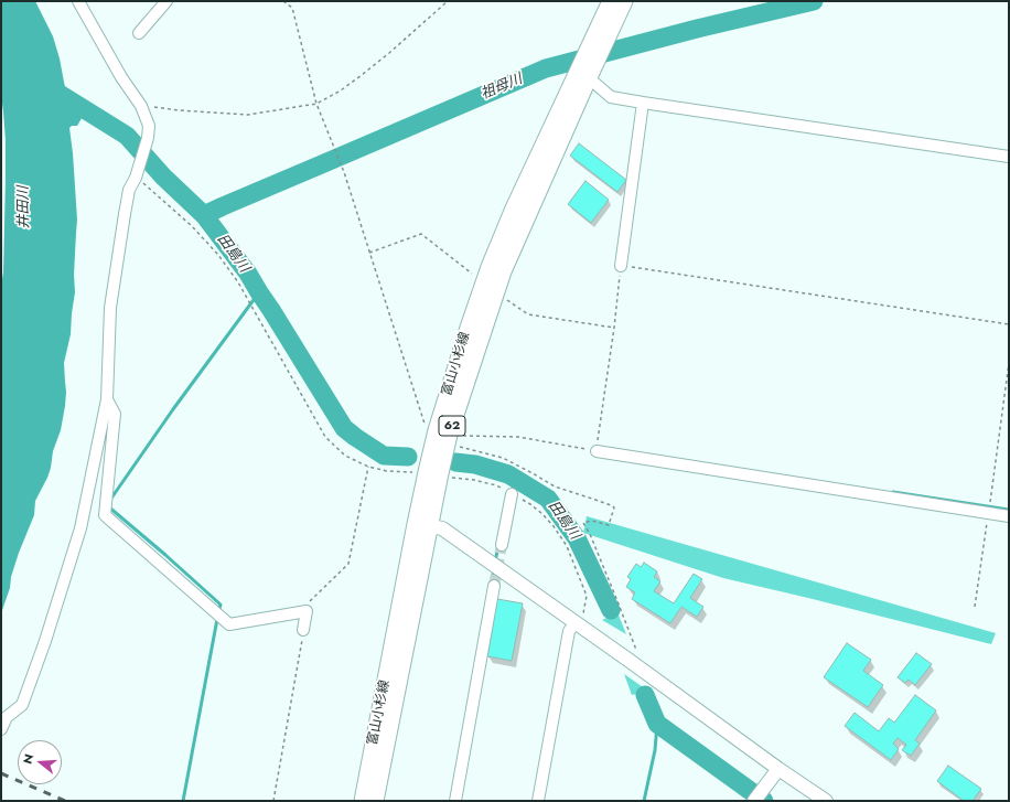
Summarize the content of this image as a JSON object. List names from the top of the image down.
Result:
{
  "streets": {
    "main road": ["富山小杉線", "62"]
  },
  "water": ["祖母川", "井田川", "田島川"],
  "north": "left"
}
